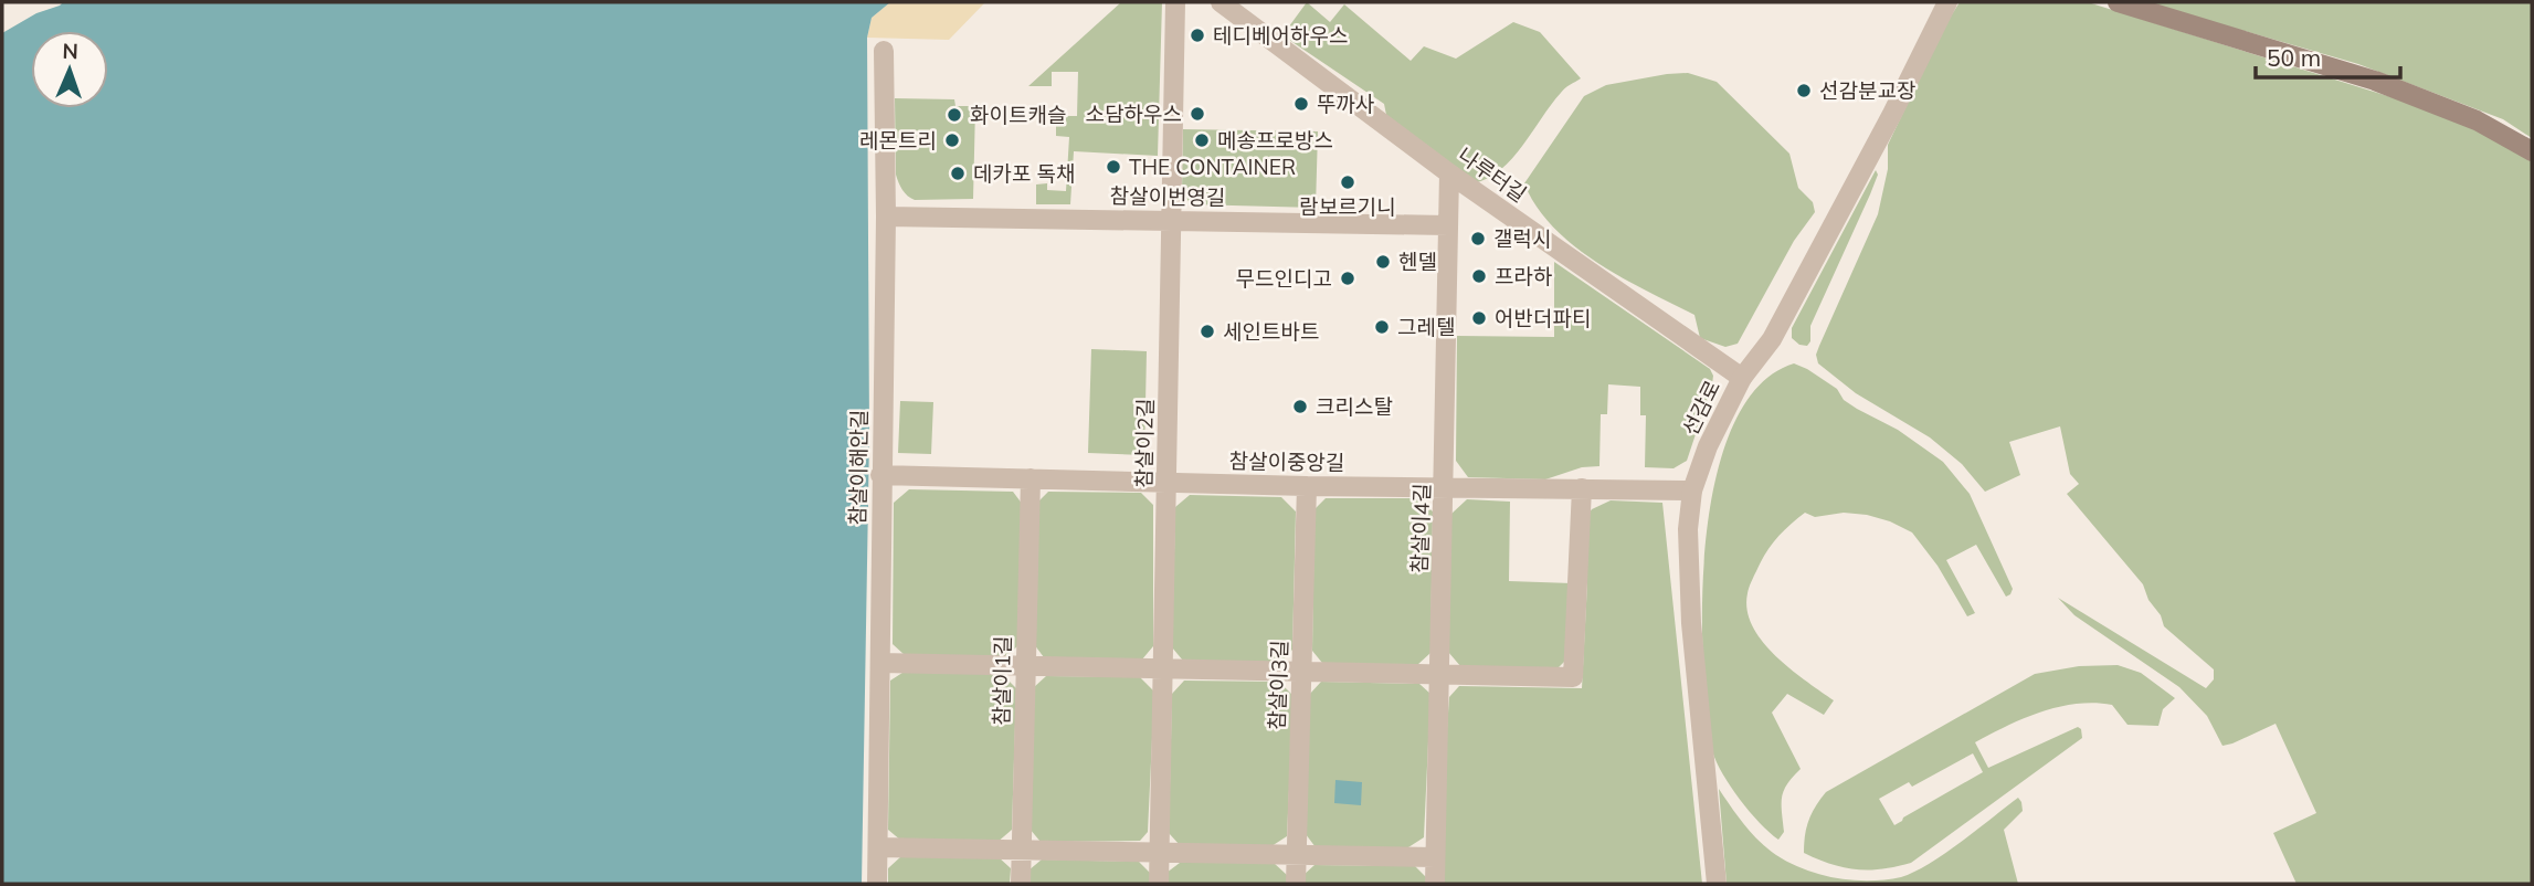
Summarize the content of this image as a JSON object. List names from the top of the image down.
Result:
{
  "streets": {
    "street": [
      "나루터길",
      "참살이번영길",
      "선감로",
      "참살이2길",
      "참살이중앙길",
      "참살이해안길",
      "참살이4길",
      "참살이1길",
      "참살이3길"
    ]
  },
  "crossings": [
    ["나루터길", "선감로"],
    ["나루터길", "참살이4길"],
    ["참살이번영길", "참살이2길"],
    ["참살이번영길", "참살이해안길"],
    ["참살이번영길", "참살이4길"],
    ["선감로", "참살이중앙길"],
    ["참살이2길", "참살이중앙길"],
    ["참살이중앙길", "참살이해안길"],
    ["참살이중앙길", "참살이4길"],
    ["참살이중앙길", "참살이1길"],
    ["참살이중앙길", "참살이3길"]
  ],
  "places": [
    "테디베어하우스",
    "선감분교장",
    "뚜까사",
    "소담하우스",
    "화이트캐슬",
    "레몬트리",
    "메송프로방스",
    "THE CONTAINER",
    "데카포 독채",
    "람보르기니",
    "갤럭시",
    "헨델",
    "프라하",
    "무드인디고",
    "어반더파티",
    "그레텔",
    "세인트바트",
    "크리스탈"
  ],
  "scale_bar": "50 m",
  "north": "top"
}
